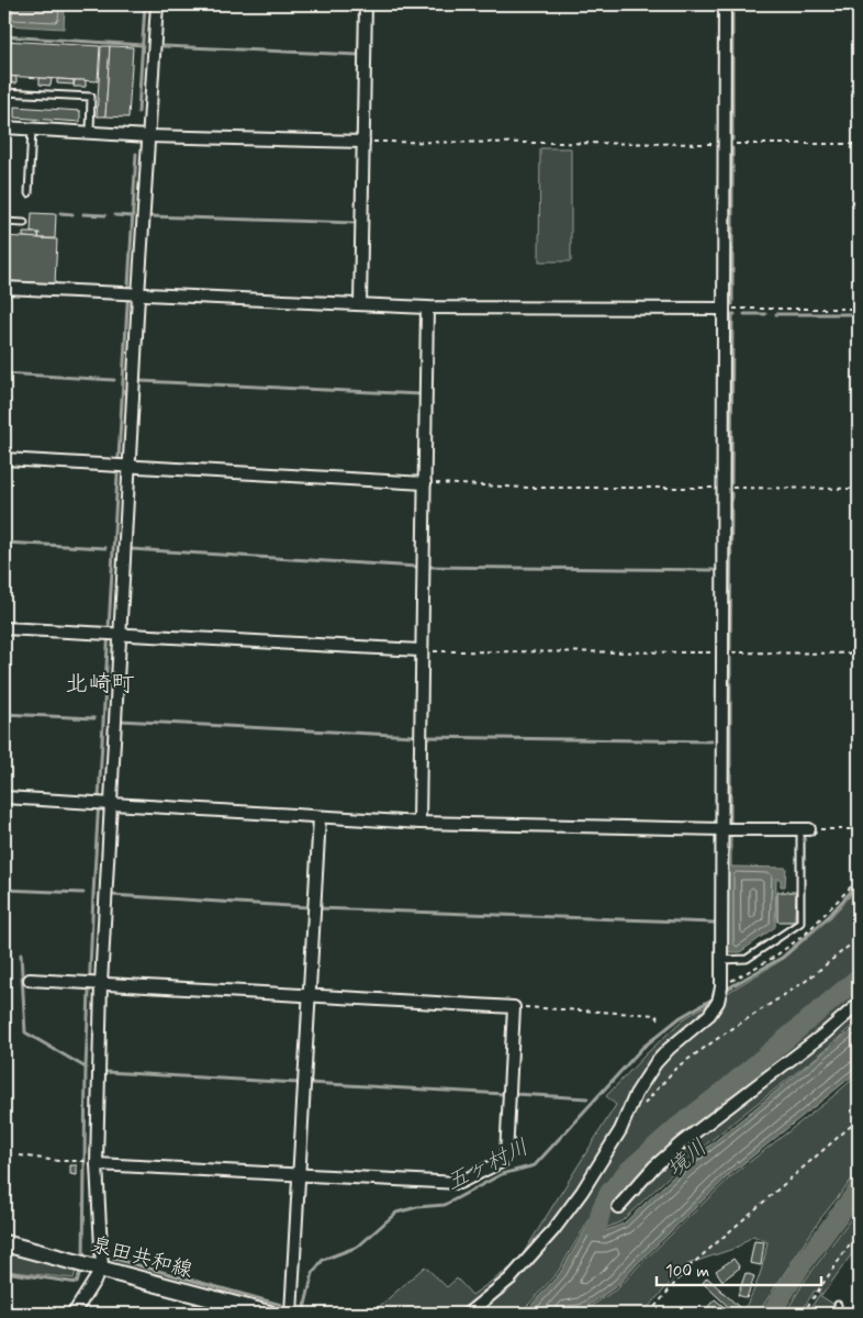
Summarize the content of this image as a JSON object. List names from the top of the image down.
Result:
{
  "streets": {
    "main road": ["泉田共和線"]
  },
  "districts": ["北崎町"],
  "water": ["境川", "五ヶ村川"],
  "scale_bar": "100 m"
}
